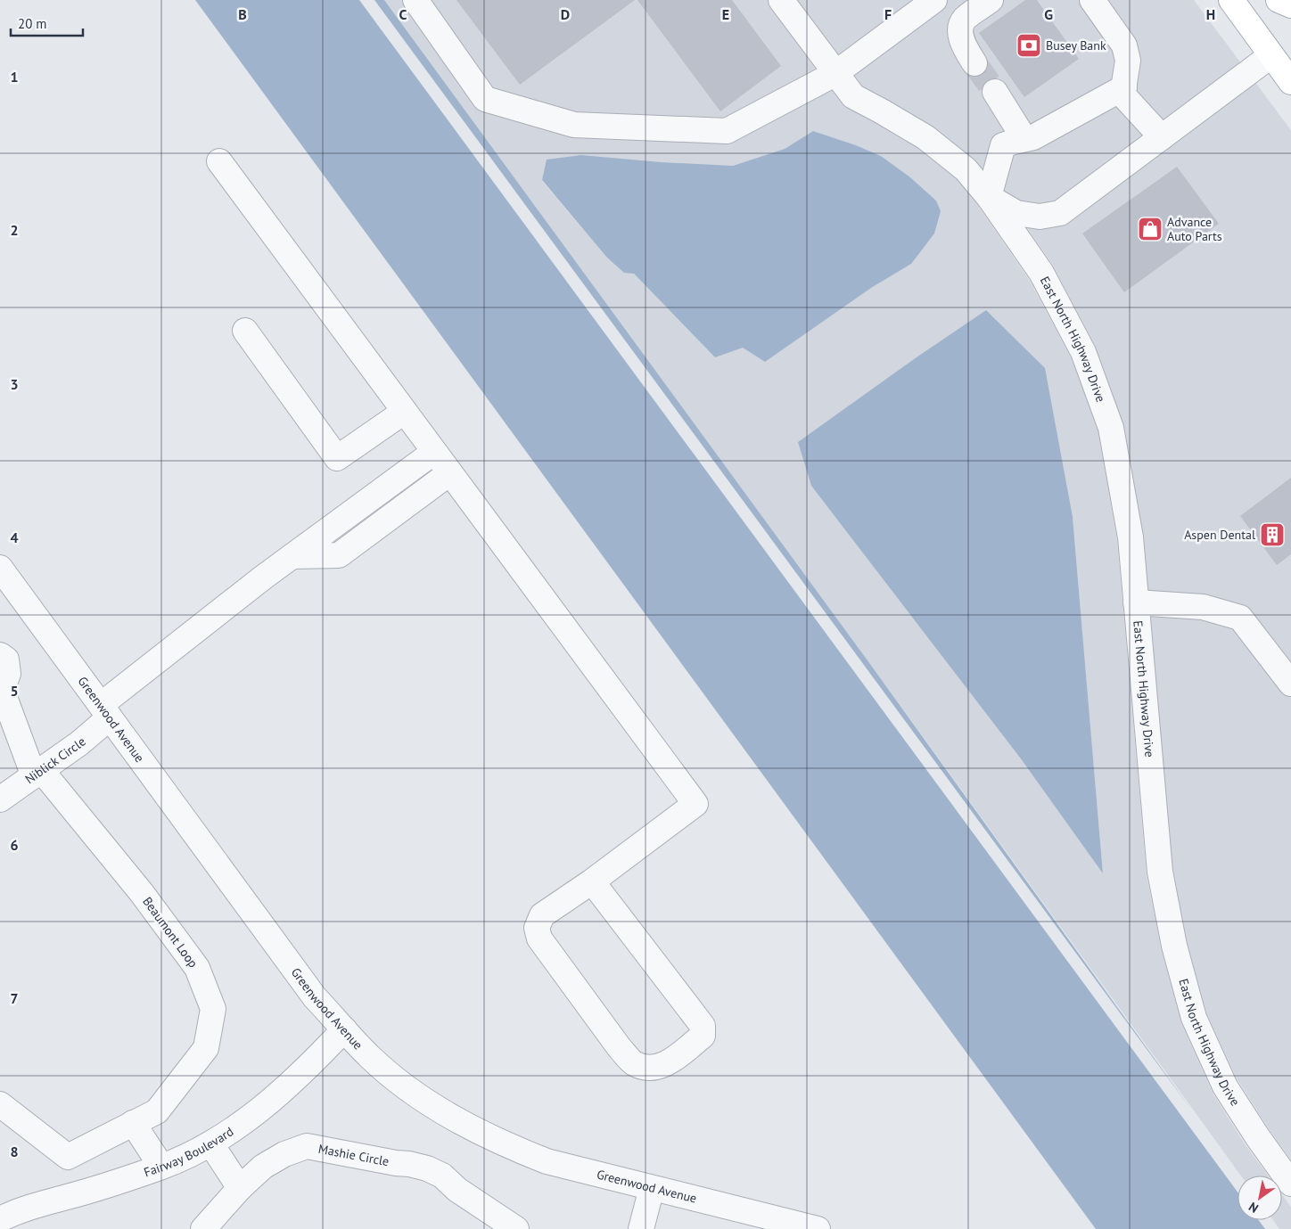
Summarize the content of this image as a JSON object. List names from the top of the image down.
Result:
{
  "streets": {
    "street": [
      "East North Highway Drive",
      "Greenwood Avenue",
      "Niblick Circle",
      "Beaumont Loop",
      "Fairway Boulevard",
      "Mashie Circle"
    ]
  },
  "crossings": [
    ["Greenwood Avenue", "Niblick Circle"],
    ["Greenwood Avenue", "Fairway Boulevard"],
    ["Niblick Circle", "Beaumont Loop"]
  ],
  "places": {
    "bank": ["Busey Bank"],
    "shop": ["Advance Auto Parts"],
    "building": ["Aspen Dental"]
  },
  "scale_bar": "20 m",
  "north": "bottom left",
  "grid": {
    "columns": [
      "B",
      "C",
      "D",
      "E",
      "F",
      "G",
      "H"
    ],
    "rows": [
      "1",
      "2",
      "3",
      "4",
      "5",
      "6",
      "7",
      "8"
    ]
  }
}
